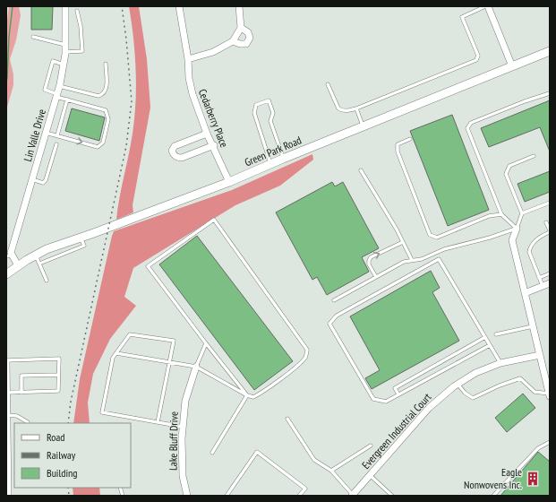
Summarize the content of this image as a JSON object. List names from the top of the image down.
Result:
{
  "streets": {
    "street": [
      "Cedarberry Place",
      "Lin Valle Drive",
      "Green Park Road",
      "Evergreen Industrial Court",
      "Lake Bluff Drive"
    ]
  },
  "crossings": [
    ["Cedarberry Place", "Green Park Road"],
    ["Lin Valle Drive", "Green Park Road"]
  ],
  "places": {
    "building": ["Eagle Nonwovens Inc."]
  },
  "legend": ["Road", "Railway", "Building"]
}
